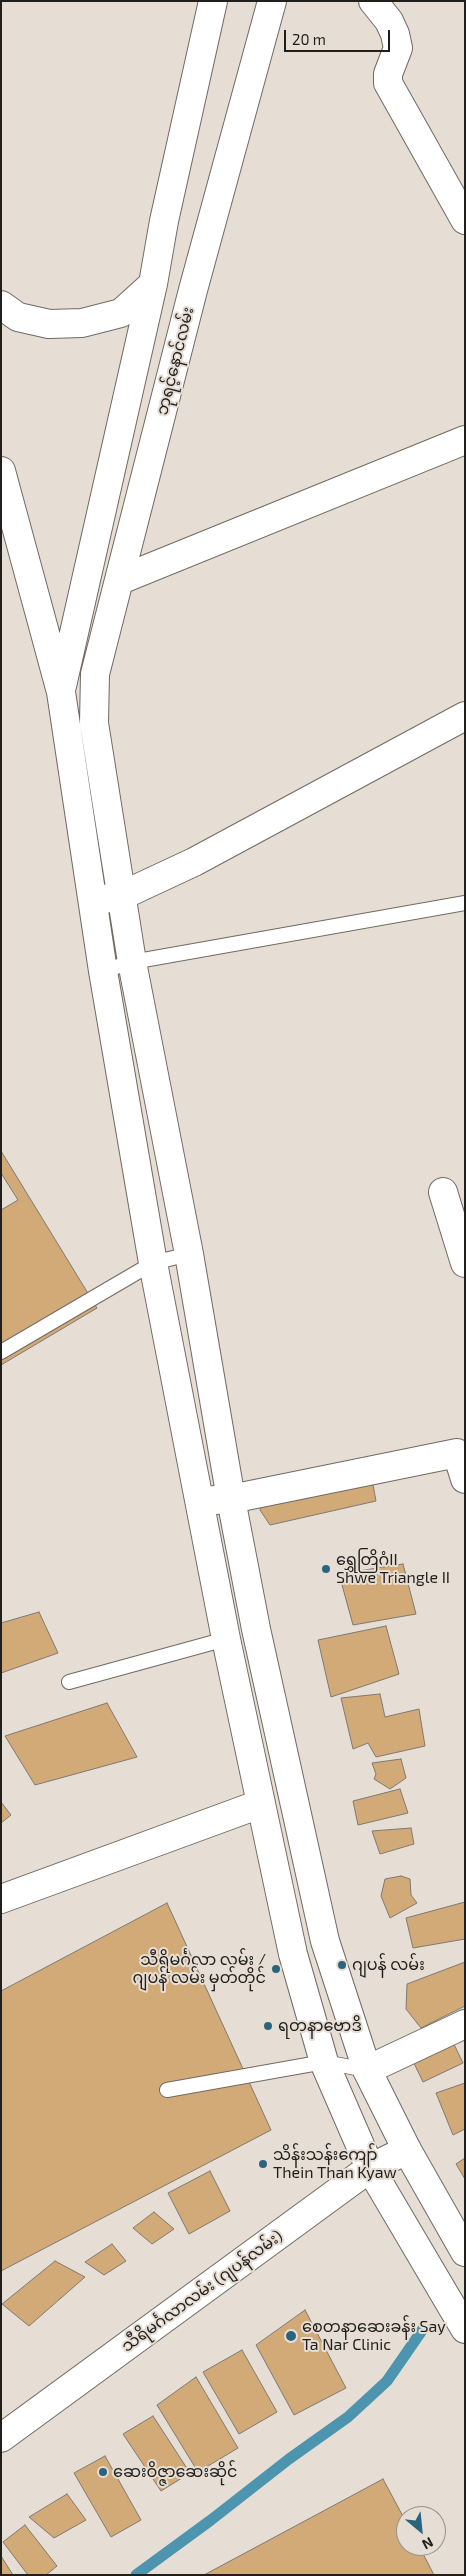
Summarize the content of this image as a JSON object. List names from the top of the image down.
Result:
{
  "streets": {
    "main road": ["ဘုရင့်နောင်လမ်း", "သီရိမင်္ဂလာလမ်း (ဂျပန်လမ်း)"]
  },
  "crossings": [
    ["ဘုရင့်နောင်လမ်း", "သီရိမင်္ဂလာလမ်း (ဂျပန်လမ်း)"]
  ],
  "places": [
    "ရွှေတြိဂံII Shwe Triangle II",
    "ဂျပန် လမ်း",
    "သီရိမင်္ဂလာ လမ်း / ဂျပန် လမ်း မှတ်တိုင်",
    "ရတနာဗောဒိ",
    "သိန်းသန်းကျော် Thein Than Kyaw",
    "စေတနာဆေးခန်း Say Ta Nar Clinic",
    "ဆေးဝိဇ္ဇာဆေးဆိုင်"
  ],
  "scale_bar": "20 m",
  "north": "bottom right"
}
